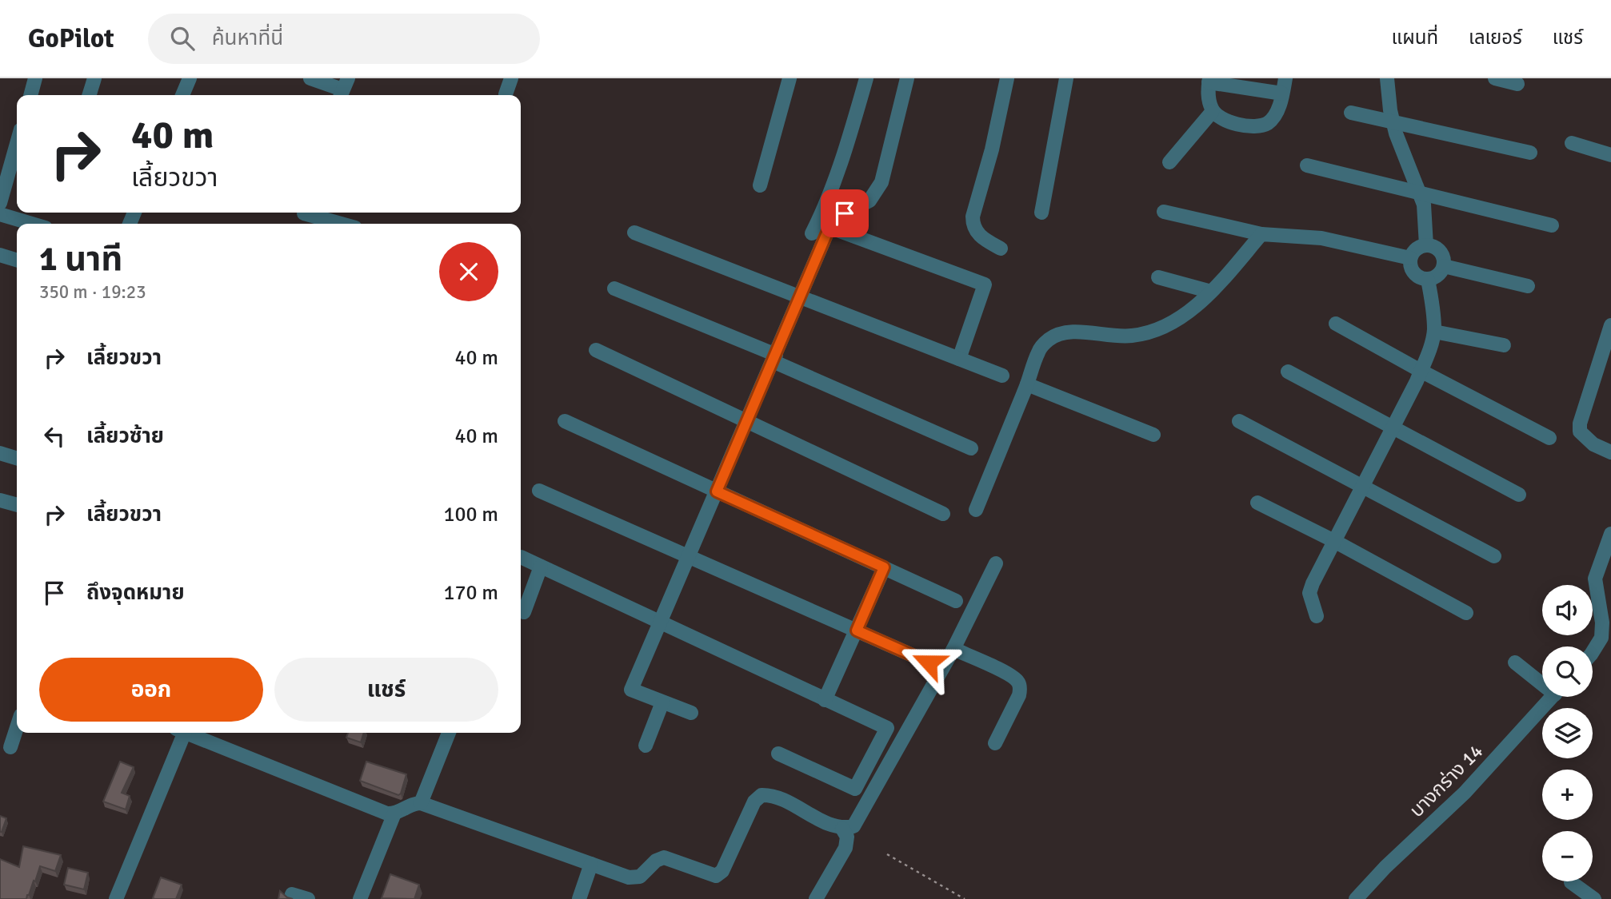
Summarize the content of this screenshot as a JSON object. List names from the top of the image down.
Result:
{
  "streets": {
    "street": ["บางกร่าง 14"]
  },
  "page": {
    "header": "GoPilot",
    "search": "ค้นหาที่นี่",
    "nav": ["แผนที่", "เลเยอร์", "แชร์"],
    "turn": ["40 m", "เลี้ยวขวา"],
    "heading": ["1 นาที", "350 m · 19:23"],
    "list": [
      {
        "name": "เลี้ยวขวา",
        "value": "40 m"
      },
      {
        "name": "เลี้ยวซ้าย",
        "value": "40 m"
      },
      {
        "name": "เลี้ยวขวา",
        "value": "100 m"
      },
      {
        "name": "ถึงจุดหมาย",
        "value": "170 m"
      }
    ],
    "map_buttons": ["+", "−"],
    "buttons": ["ออก", "แชร์"]
  }
}
